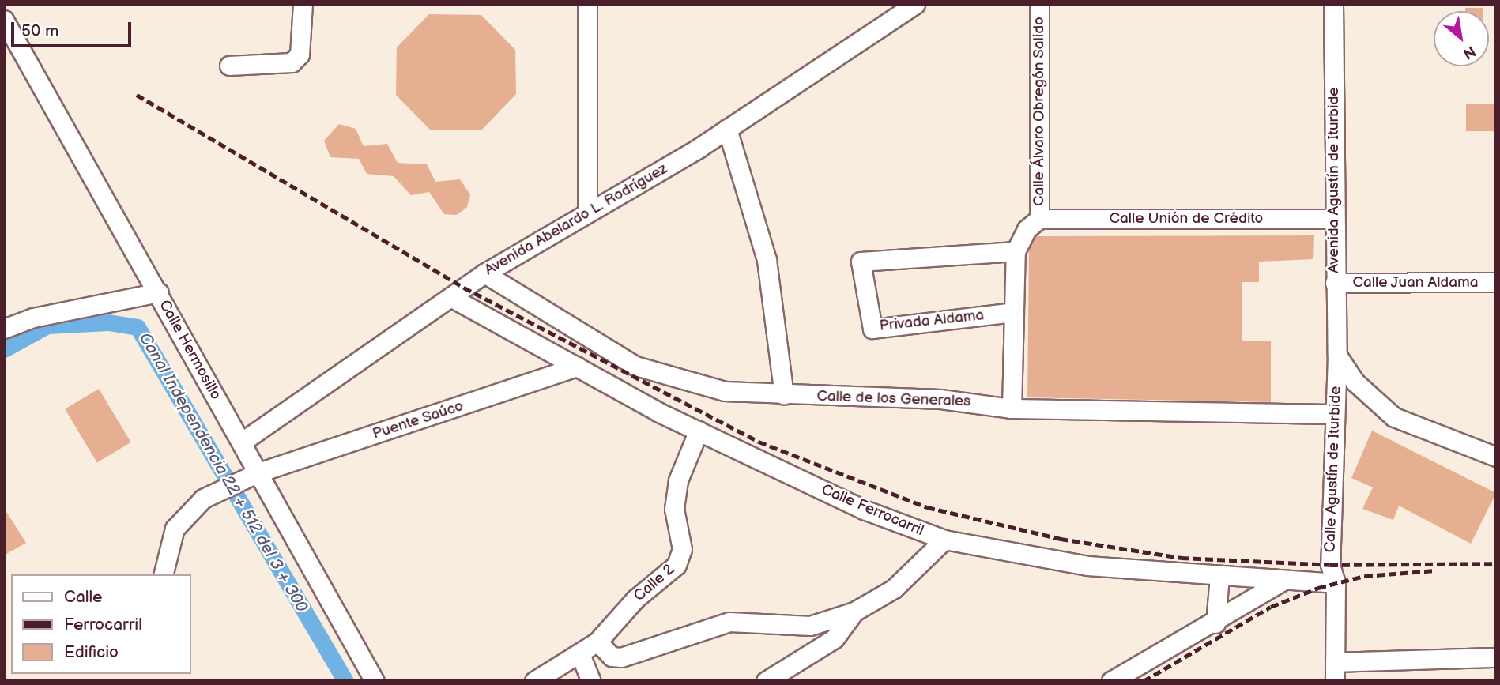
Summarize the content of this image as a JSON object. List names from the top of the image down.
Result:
{
  "streets": {
    "street": [
      "Calle Álvaro Obregón Salido",
      "Avenida Agustín de Iturbide",
      "Calle Unión de Crédito",
      "Avenida Abelardo L. Rodríguez",
      "Calle Juan Aldama",
      "Privada Aldama",
      "Calle Hermosillo",
      "Calle de los Generales",
      "Puente Saúco",
      "Calle Agustín de Iturbide",
      "Calle Ferrocarril",
      "Calle 2"
    ]
  },
  "crossings": [
    ["Calle Álvaro Obregón Salido", "Calle Unión de Crédito"],
    ["Calle Álvaro Obregón Salido", "Privada Aldama"],
    ["Calle Álvaro Obregón Salido", "Calle de los Generales"],
    ["Avenida Agustín de Iturbide", "Calle Unión de Crédito"],
    ["Avenida Agustín de Iturbide", "Calle Juan Aldama"],
    ["Avenida Agustín de Iturbide", "Calle Agustín de Iturbide"],
    ["Avenida Abelardo L. Rodríguez", "Calle Hermosillo"],
    ["Avenida Abelardo L. Rodríguez", "Calle de los Generales"],
    ["Avenida Abelardo L. Rodríguez", "Calle Ferrocarril"],
    ["Calle Hermosillo", "Puente Saúco"],
    ["Calle de los Generales", "Calle Agustín de Iturbide"],
    ["Puente Saúco", "Calle Ferrocarril"],
    ["Calle Agustín de Iturbide", "Calle Ferrocarril"],
    ["Calle Ferrocarril", "Calle 2"]
  ],
  "water": ["Canal Independencia 22 + 512 del 3 + 300"],
  "legend": ["Calle", "Ferrocarril", "Edificio"],
  "scale_bar": "50 m",
  "north": "bottom right"
}
